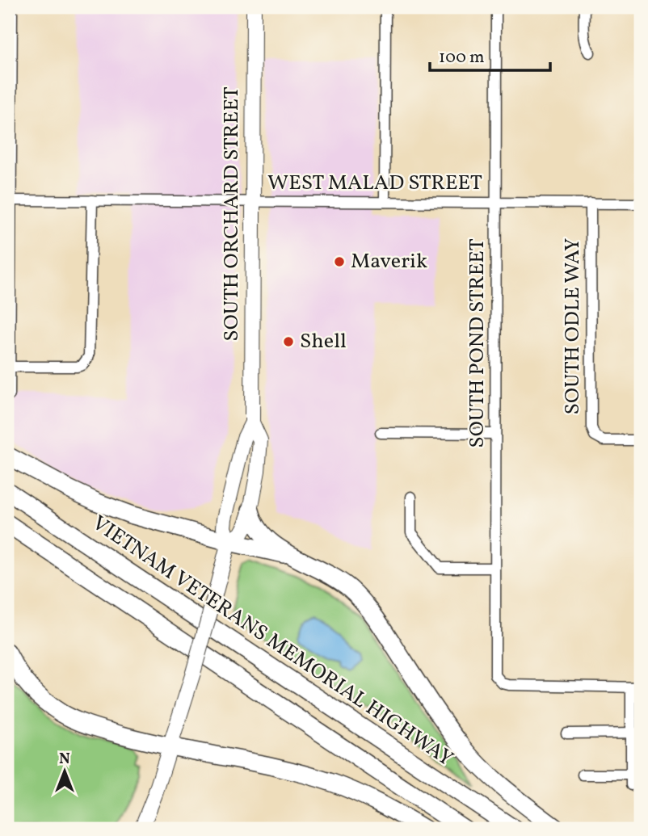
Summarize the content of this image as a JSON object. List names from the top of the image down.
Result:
{
  "streets": {
    "highway": ["VIETNAM VETERANS MEMORIAL HIGHWAY"],
    "main road": ["SOUTH ORCHARD STREET"],
    "street": ["WEST MALAD STREET", "SOUTH ODLE WAY", "SOUTH POND STREET"]
  },
  "crossings": [
    ["WEST MALAD STREET", "SOUTH ORCHARD STREET"],
    ["WEST MALAD STREET", "SOUTH ODLE WAY"],
    ["WEST MALAD STREET", "SOUTH POND STREET"]
  ],
  "places": ["Maverik", "Shell"],
  "scale_bar": "100 m",
  "north": "top"
}
